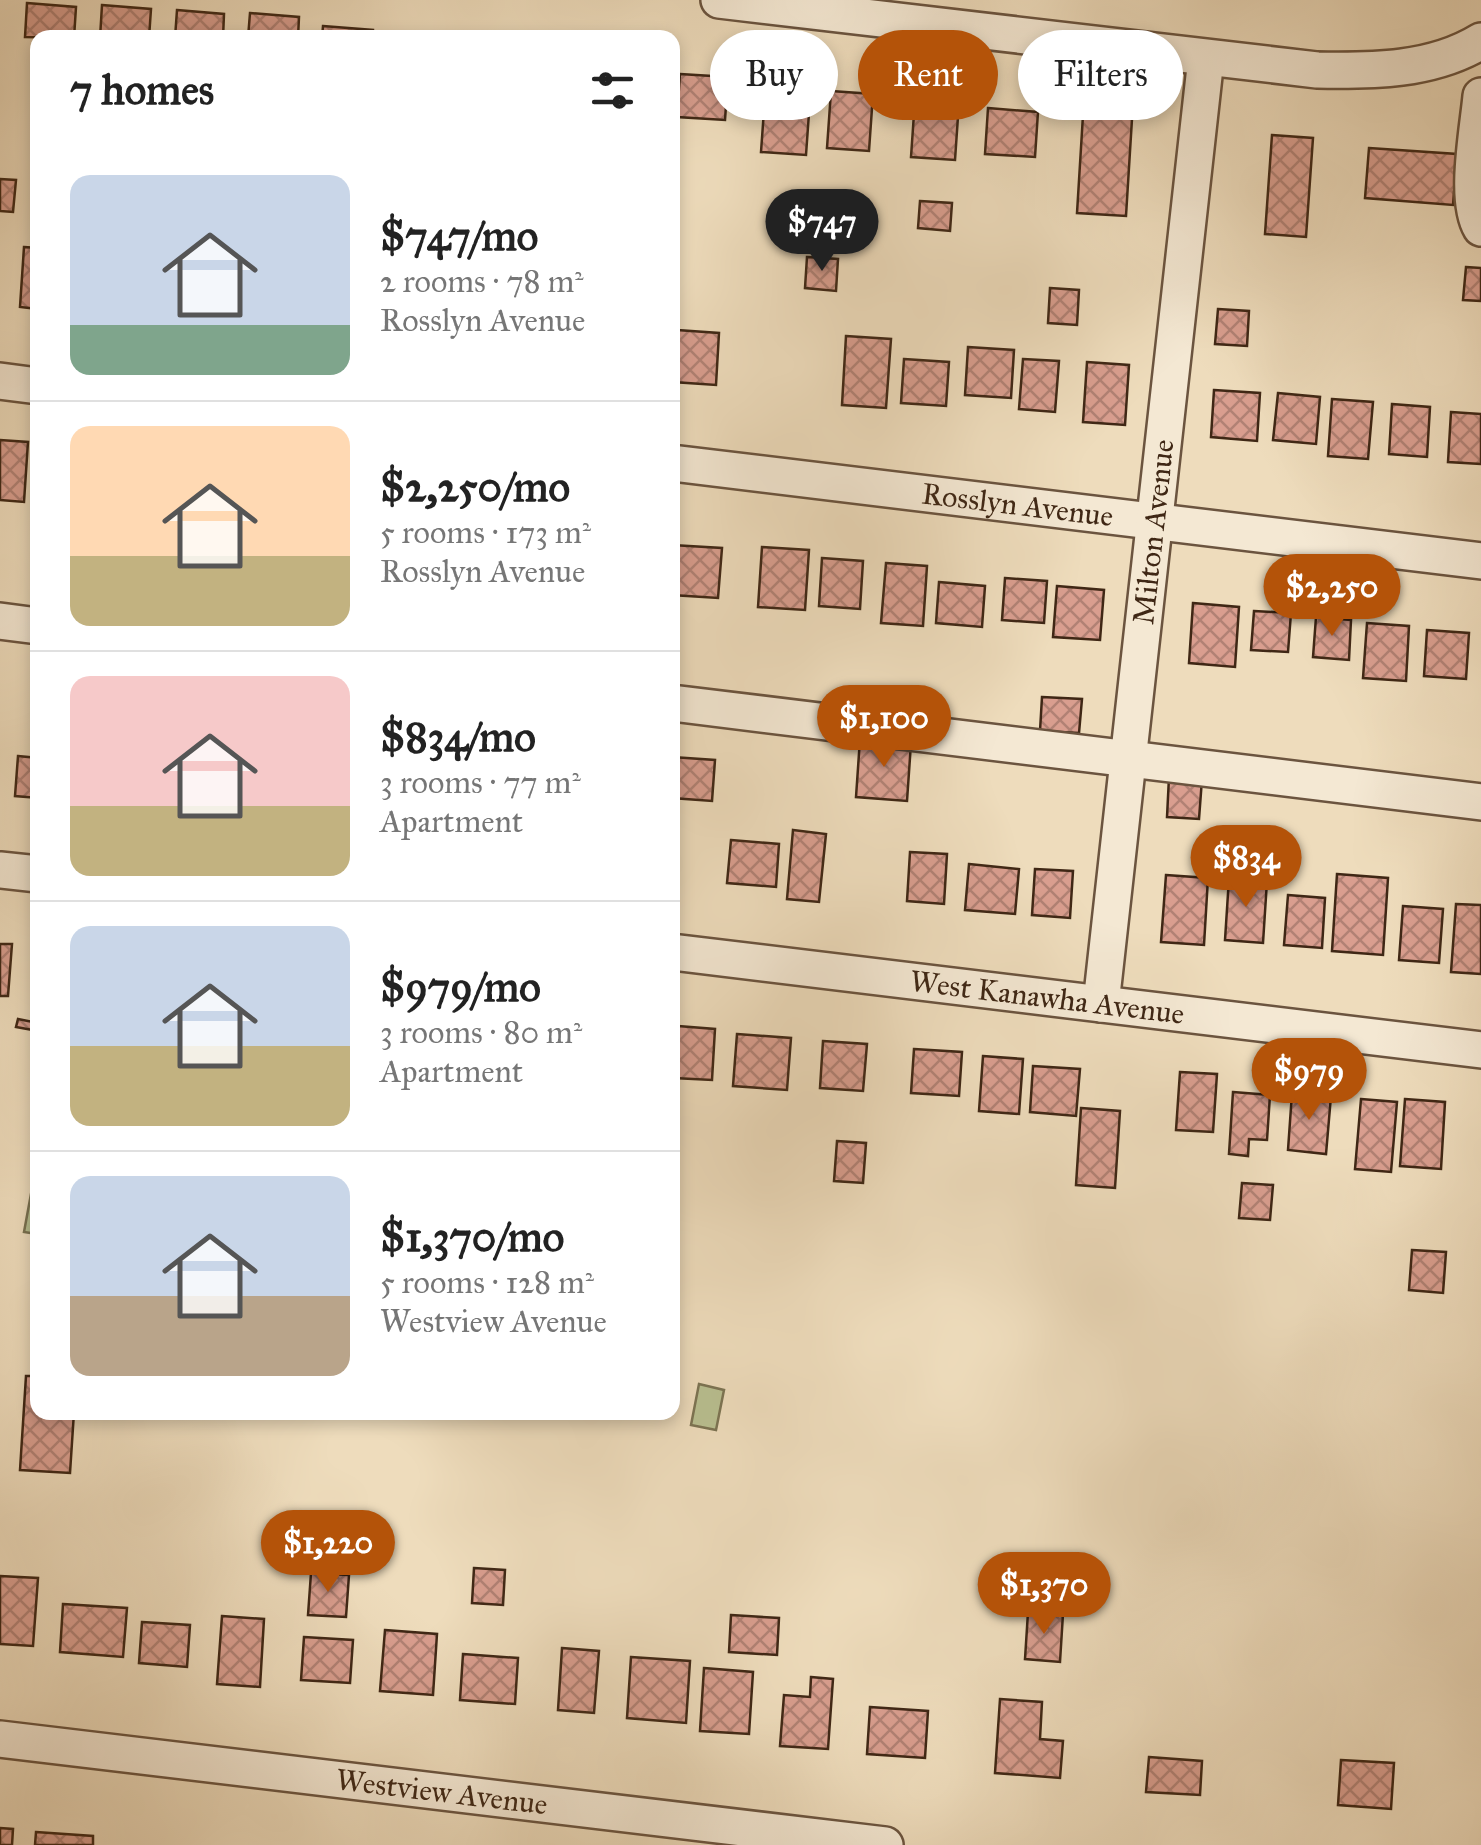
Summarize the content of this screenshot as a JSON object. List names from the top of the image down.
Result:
{
  "streets": {
    "street": [
      "Rosslyn Avenue",
      "Milton Avenue",
      "West Kanawha Avenue",
      "Westview Avenue"
    ]
  },
  "crossings": [
    ["Rosslyn Avenue", "Milton Avenue"],
    ["Milton Avenue", "West Kanawha Avenue"]
  ],
  "page": {
    "chip": ["Buy", "Rent", "Filters"],
    "heading": "7 homes",
    "list": [
      {
        "name": "$747/mo",
        "note": "2 rooms · 78 m² · Rosslyn Avenue"
      },
      {
        "name": "$2,250/mo",
        "note": "5 rooms · 173 m² · Rosslyn Avenue"
      },
      {
        "name": "$834/mo",
        "note": "3 rooms · 77 m² · Apartment"
      },
      {
        "name": "$979/mo",
        "note": "3 rooms · 80 m² · Apartment"
      },
      {
        "name": "$1,370/mo",
        "note": "5 rooms · 128 m² · Westview Avenue"
      }
    ],
    "price": [
      "$747",
      "$2,250",
      "$1,100",
      "$834",
      "$979",
      "$1,220",
      "$1,370"
    ]
  }
}
